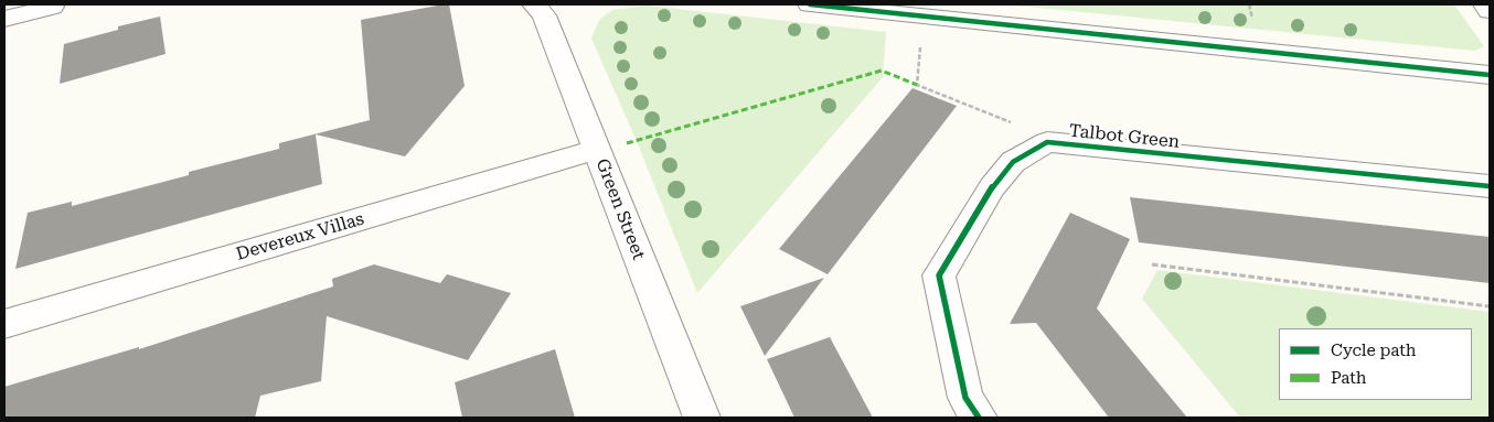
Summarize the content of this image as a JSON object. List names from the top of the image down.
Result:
{
  "streets": {
    "street": ["Talbot Green", "Green Street", "Devereux Villas"]
  },
  "crossings": [
    ["Green Street", "Devereux Villas"]
  ],
  "legend": ["Cycle path", "Path"]
}
